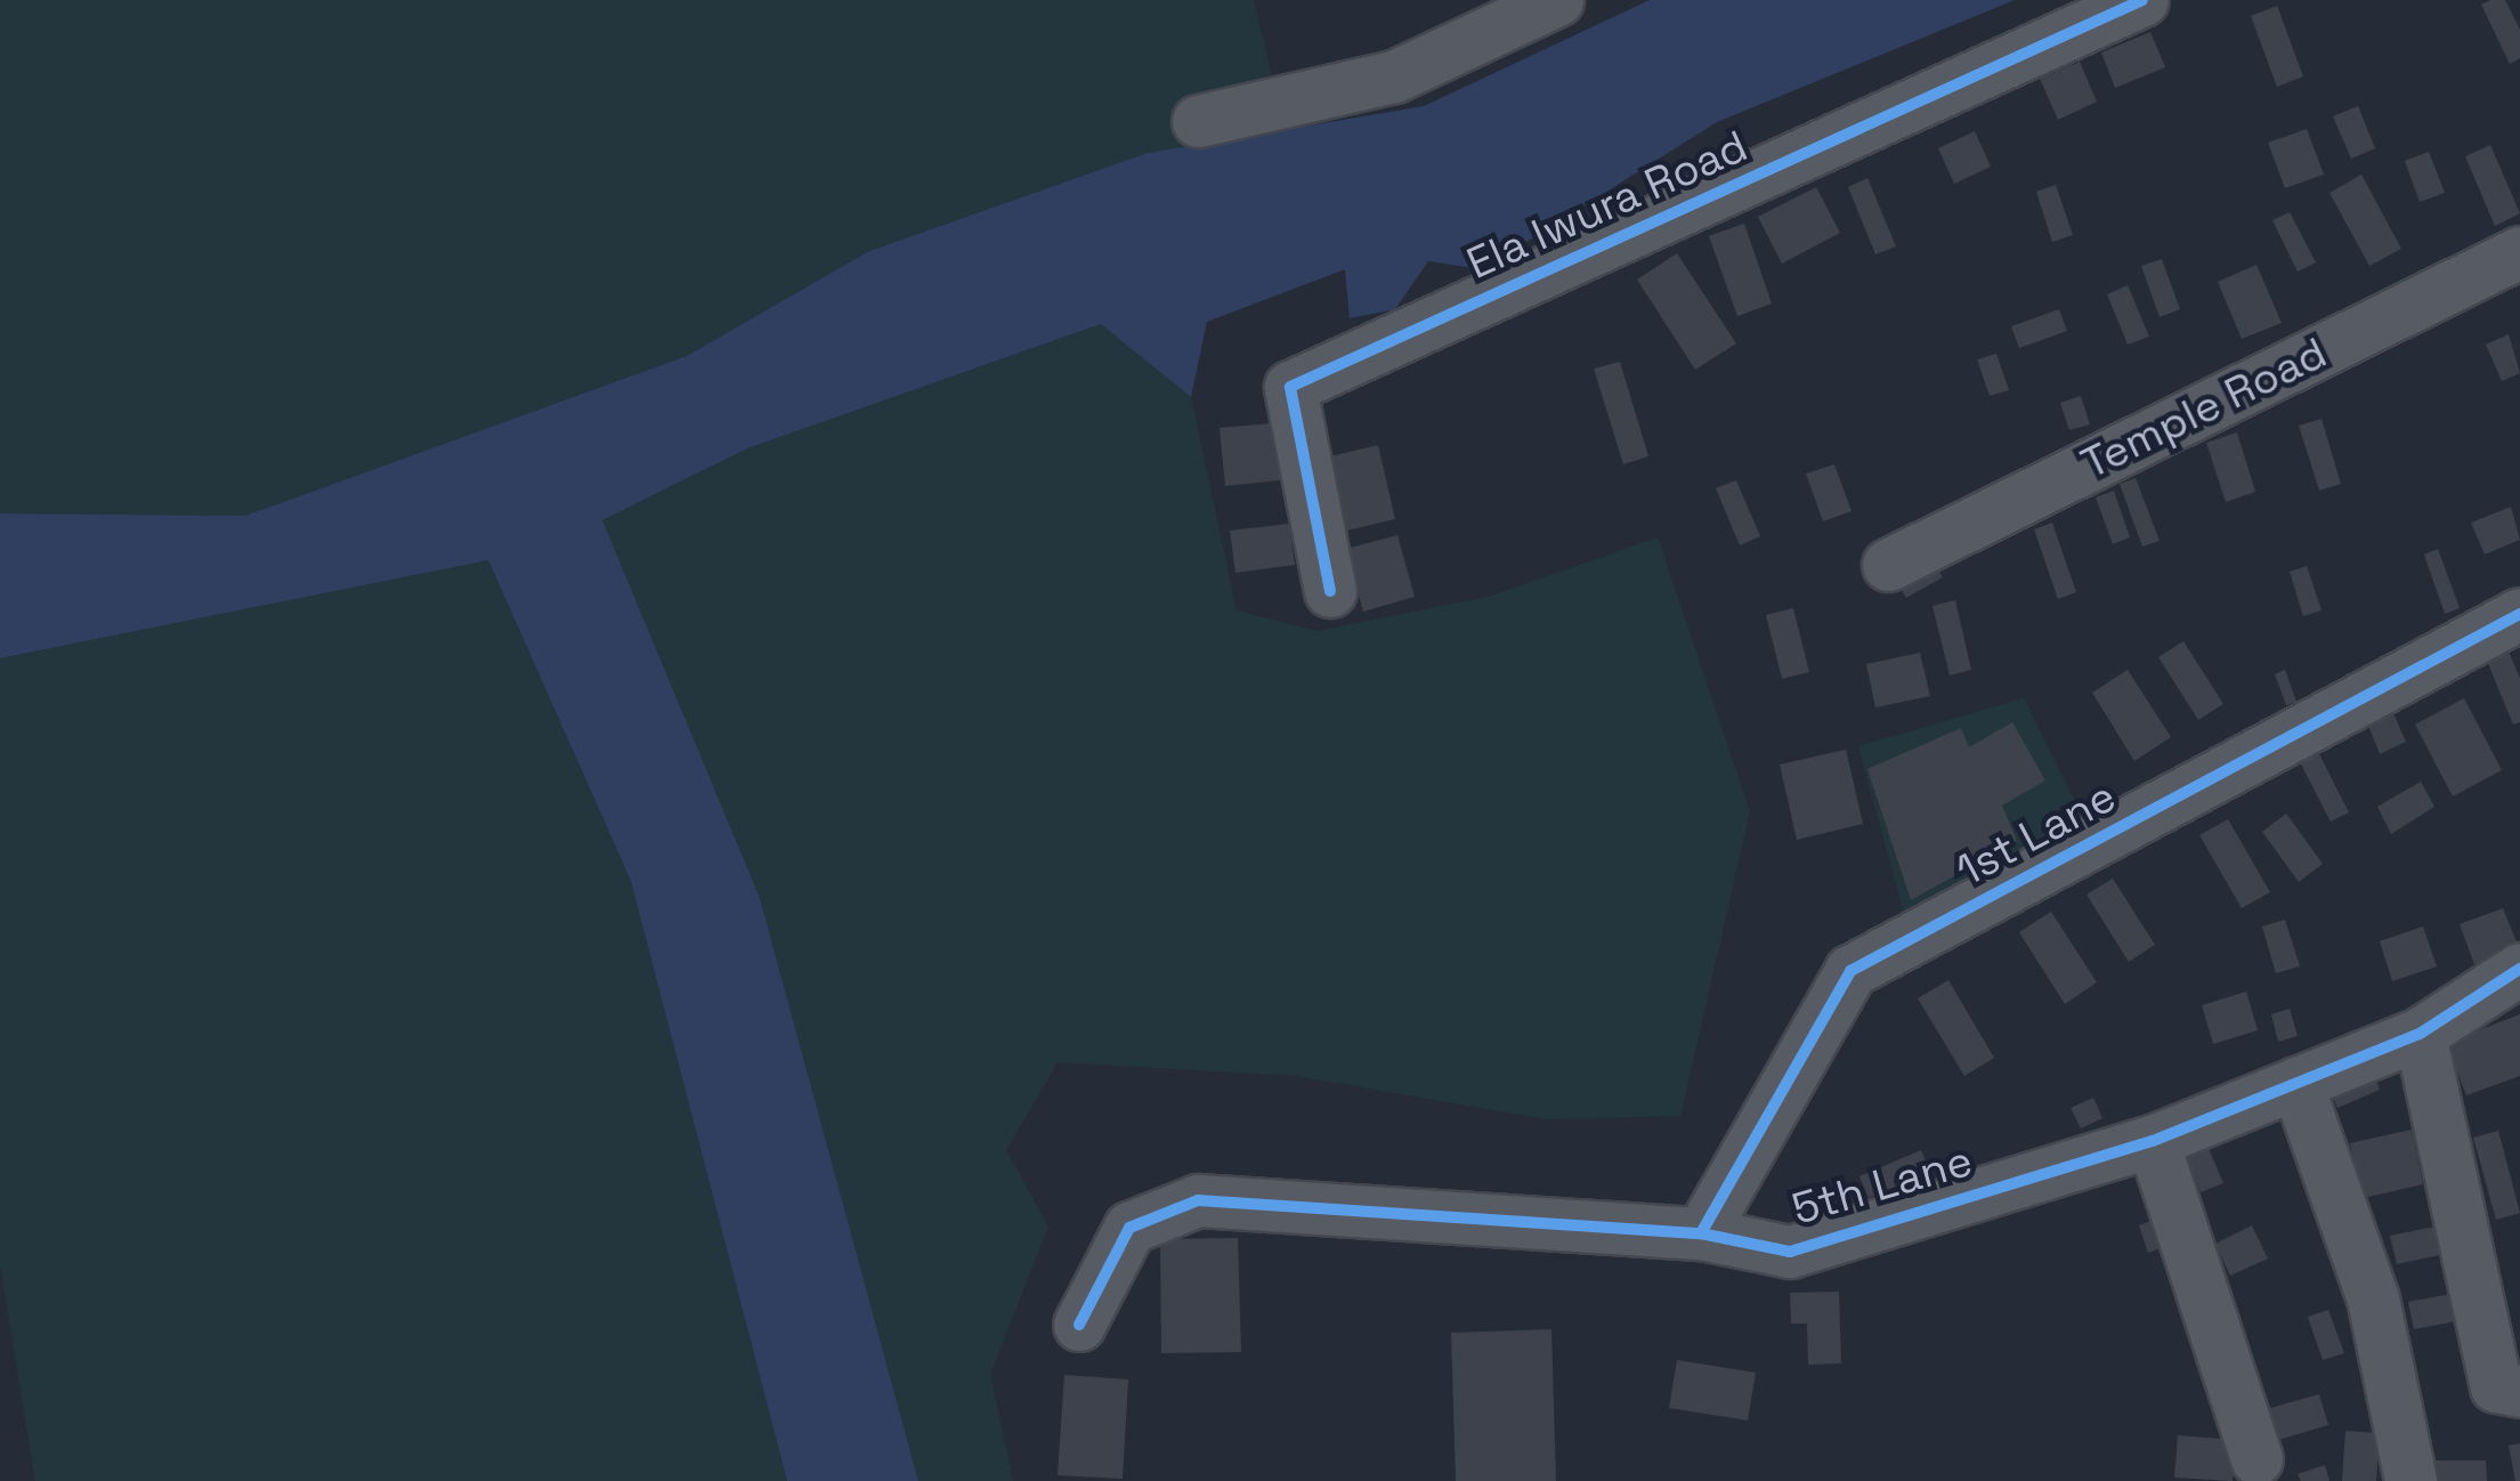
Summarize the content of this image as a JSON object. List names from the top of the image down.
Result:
{
  "streets": {
    "street": [
      "Ela Iwura Road",
      "Temple Road",
      "1st Lane",
      "5th Lane"
    ]
  },
  "crossings": [
    ["1st Lane", "5th Lane"]
  ]
}
